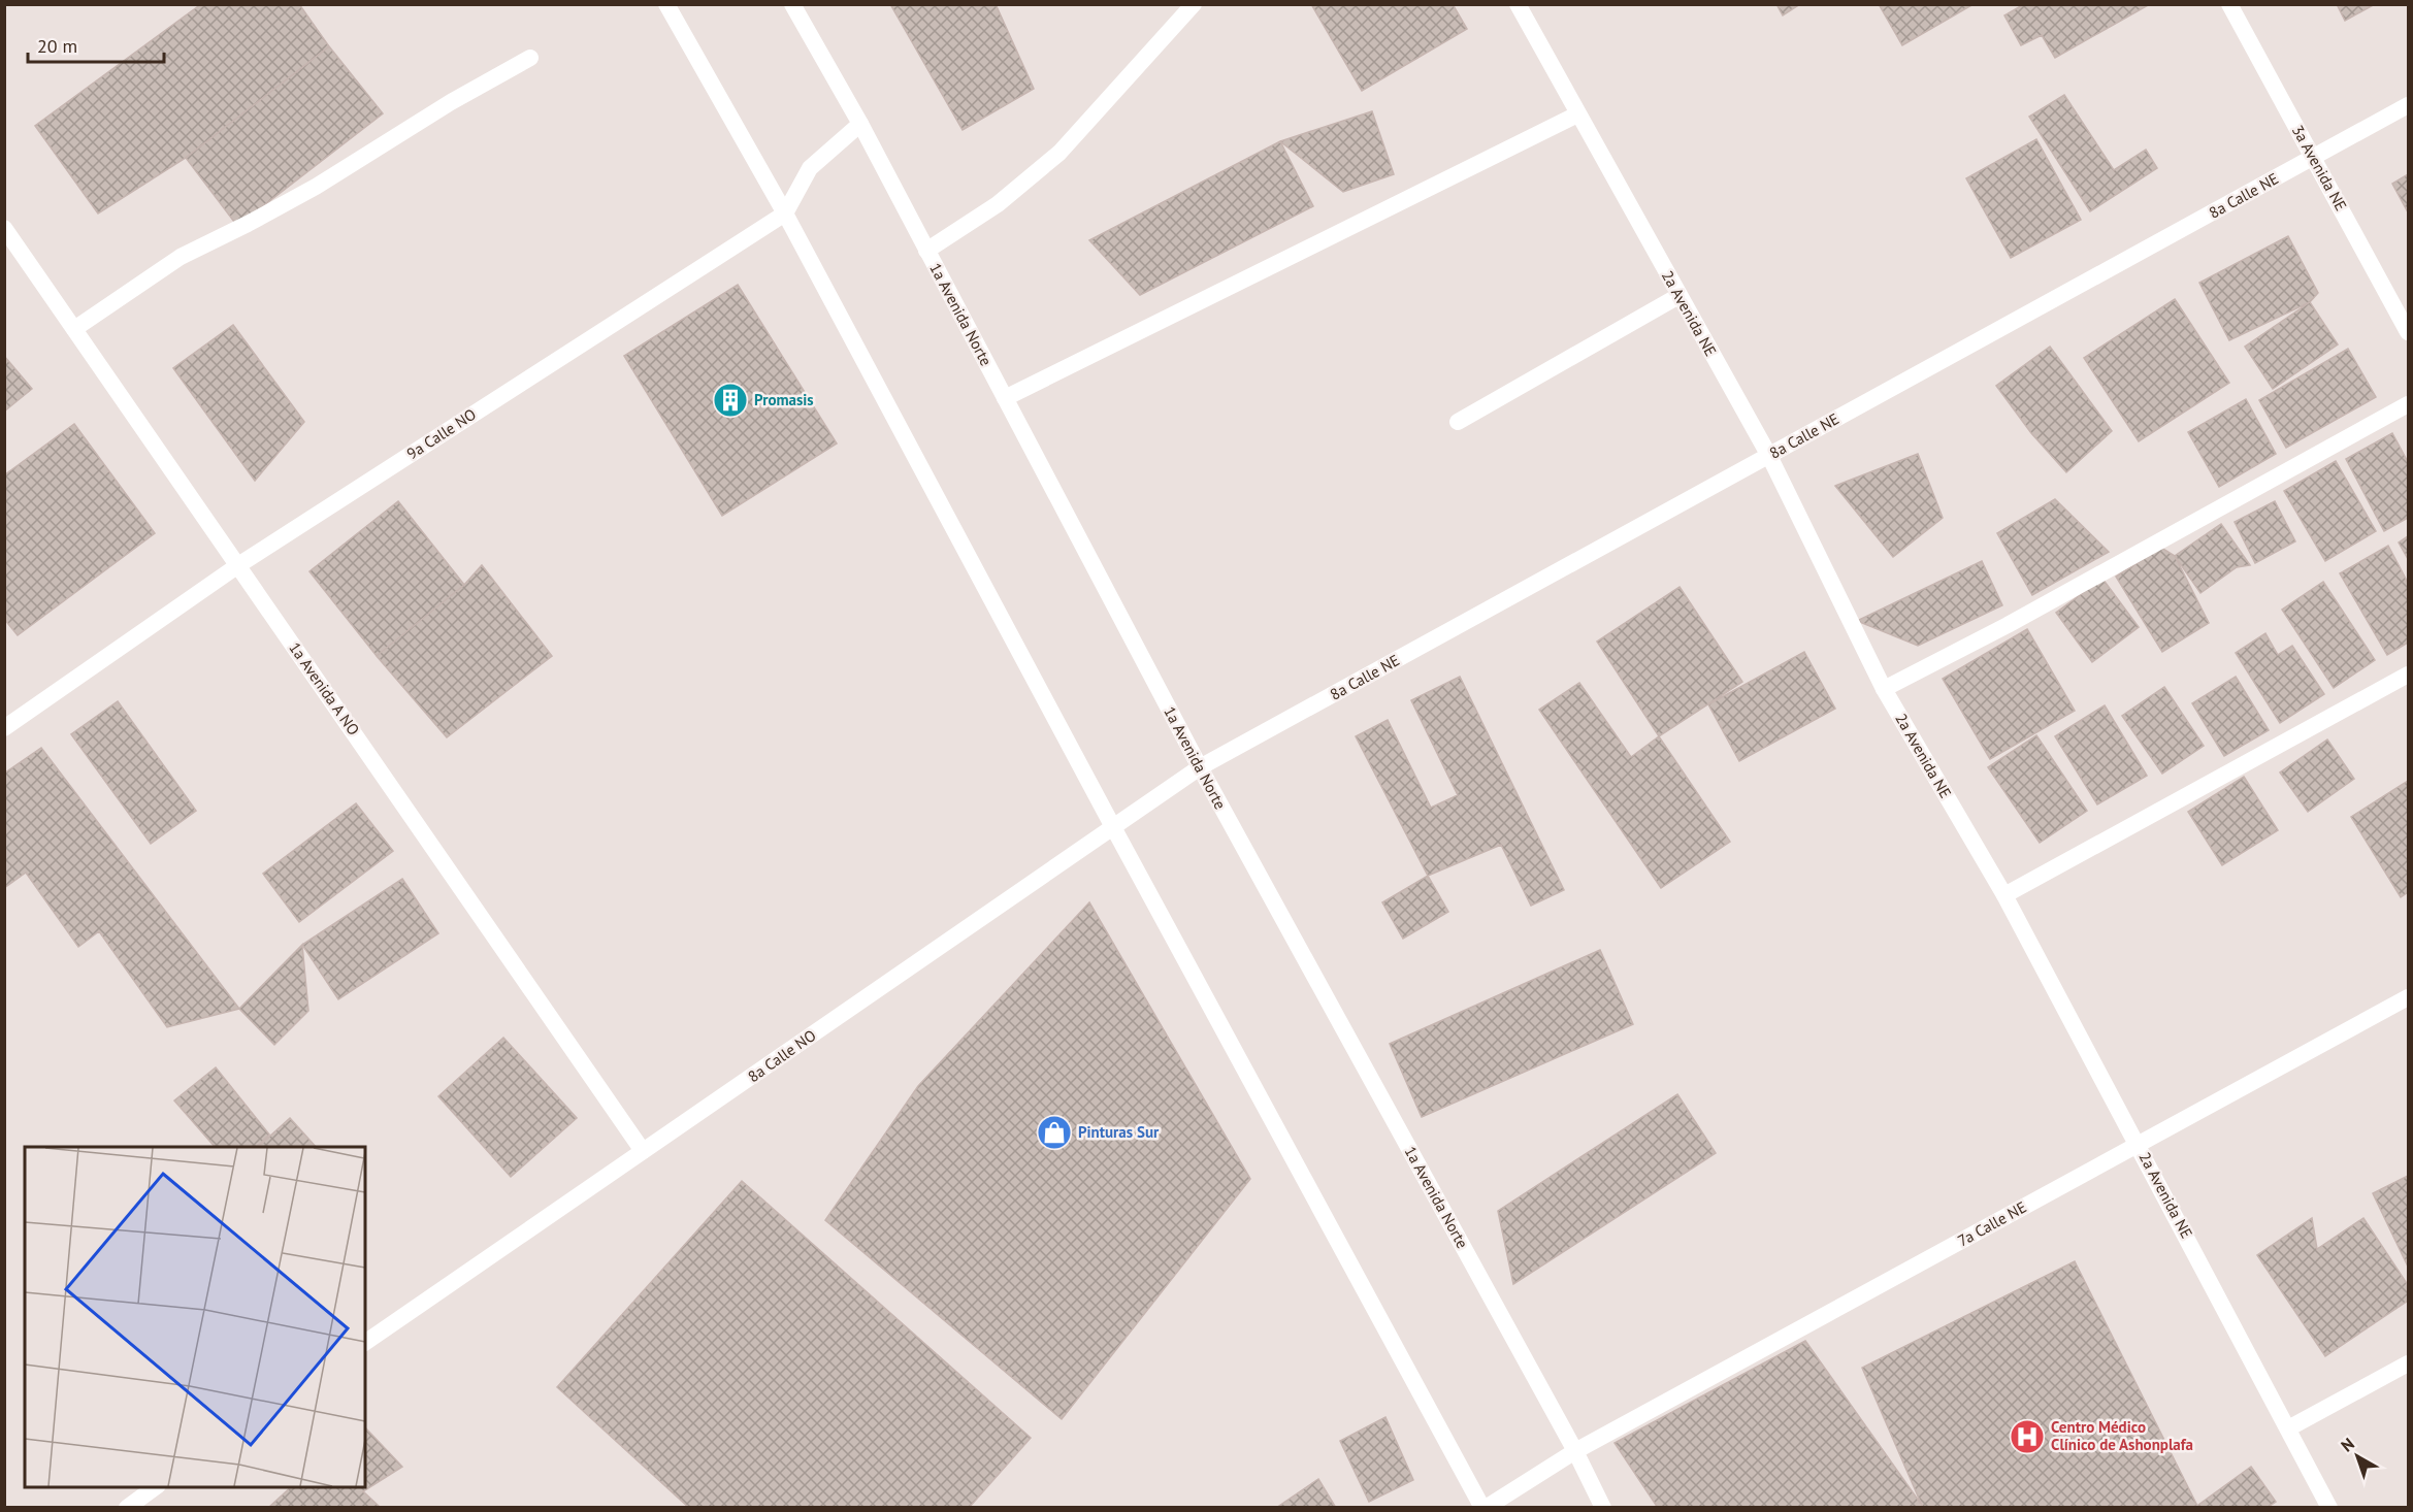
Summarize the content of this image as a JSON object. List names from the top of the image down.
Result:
{
  "streets": {
    "street": [
      "3a Avenida NE",
      "8a Calle NE",
      "2a Avenida NE",
      "1a Avenida Norte",
      "9a Calle NO",
      "1a Avenida A NO",
      "8a Calle NO",
      "7a Calle NE"
    ]
  },
  "crossings": [
    ["3a Avenida NE", "8a Calle NE"],
    ["8a Calle NE", "2a Avenida NE"],
    ["8a Calle NE", "1a Avenida Norte"],
    ["8a Calle NE", "8a Calle NO"],
    ["2a Avenida NE", "7a Calle NE"],
    ["1a Avenida Norte", "9a Calle NO"],
    ["1a Avenida Norte", "8a Calle NO"],
    ["1a Avenida Norte", "7a Calle NE"],
    ["9a Calle NO", "1a Avenida A NO"],
    ["1a Avenida A NO", "8a Calle NO"]
  ],
  "places": {
    "building": ["Promasis"],
    "shop": ["Pinturas Sur"],
    "hospital": ["Centro Médico Clínico de Ashonplafa"]
  },
  "scale_bar": "20 m",
  "north": "top left"
}
